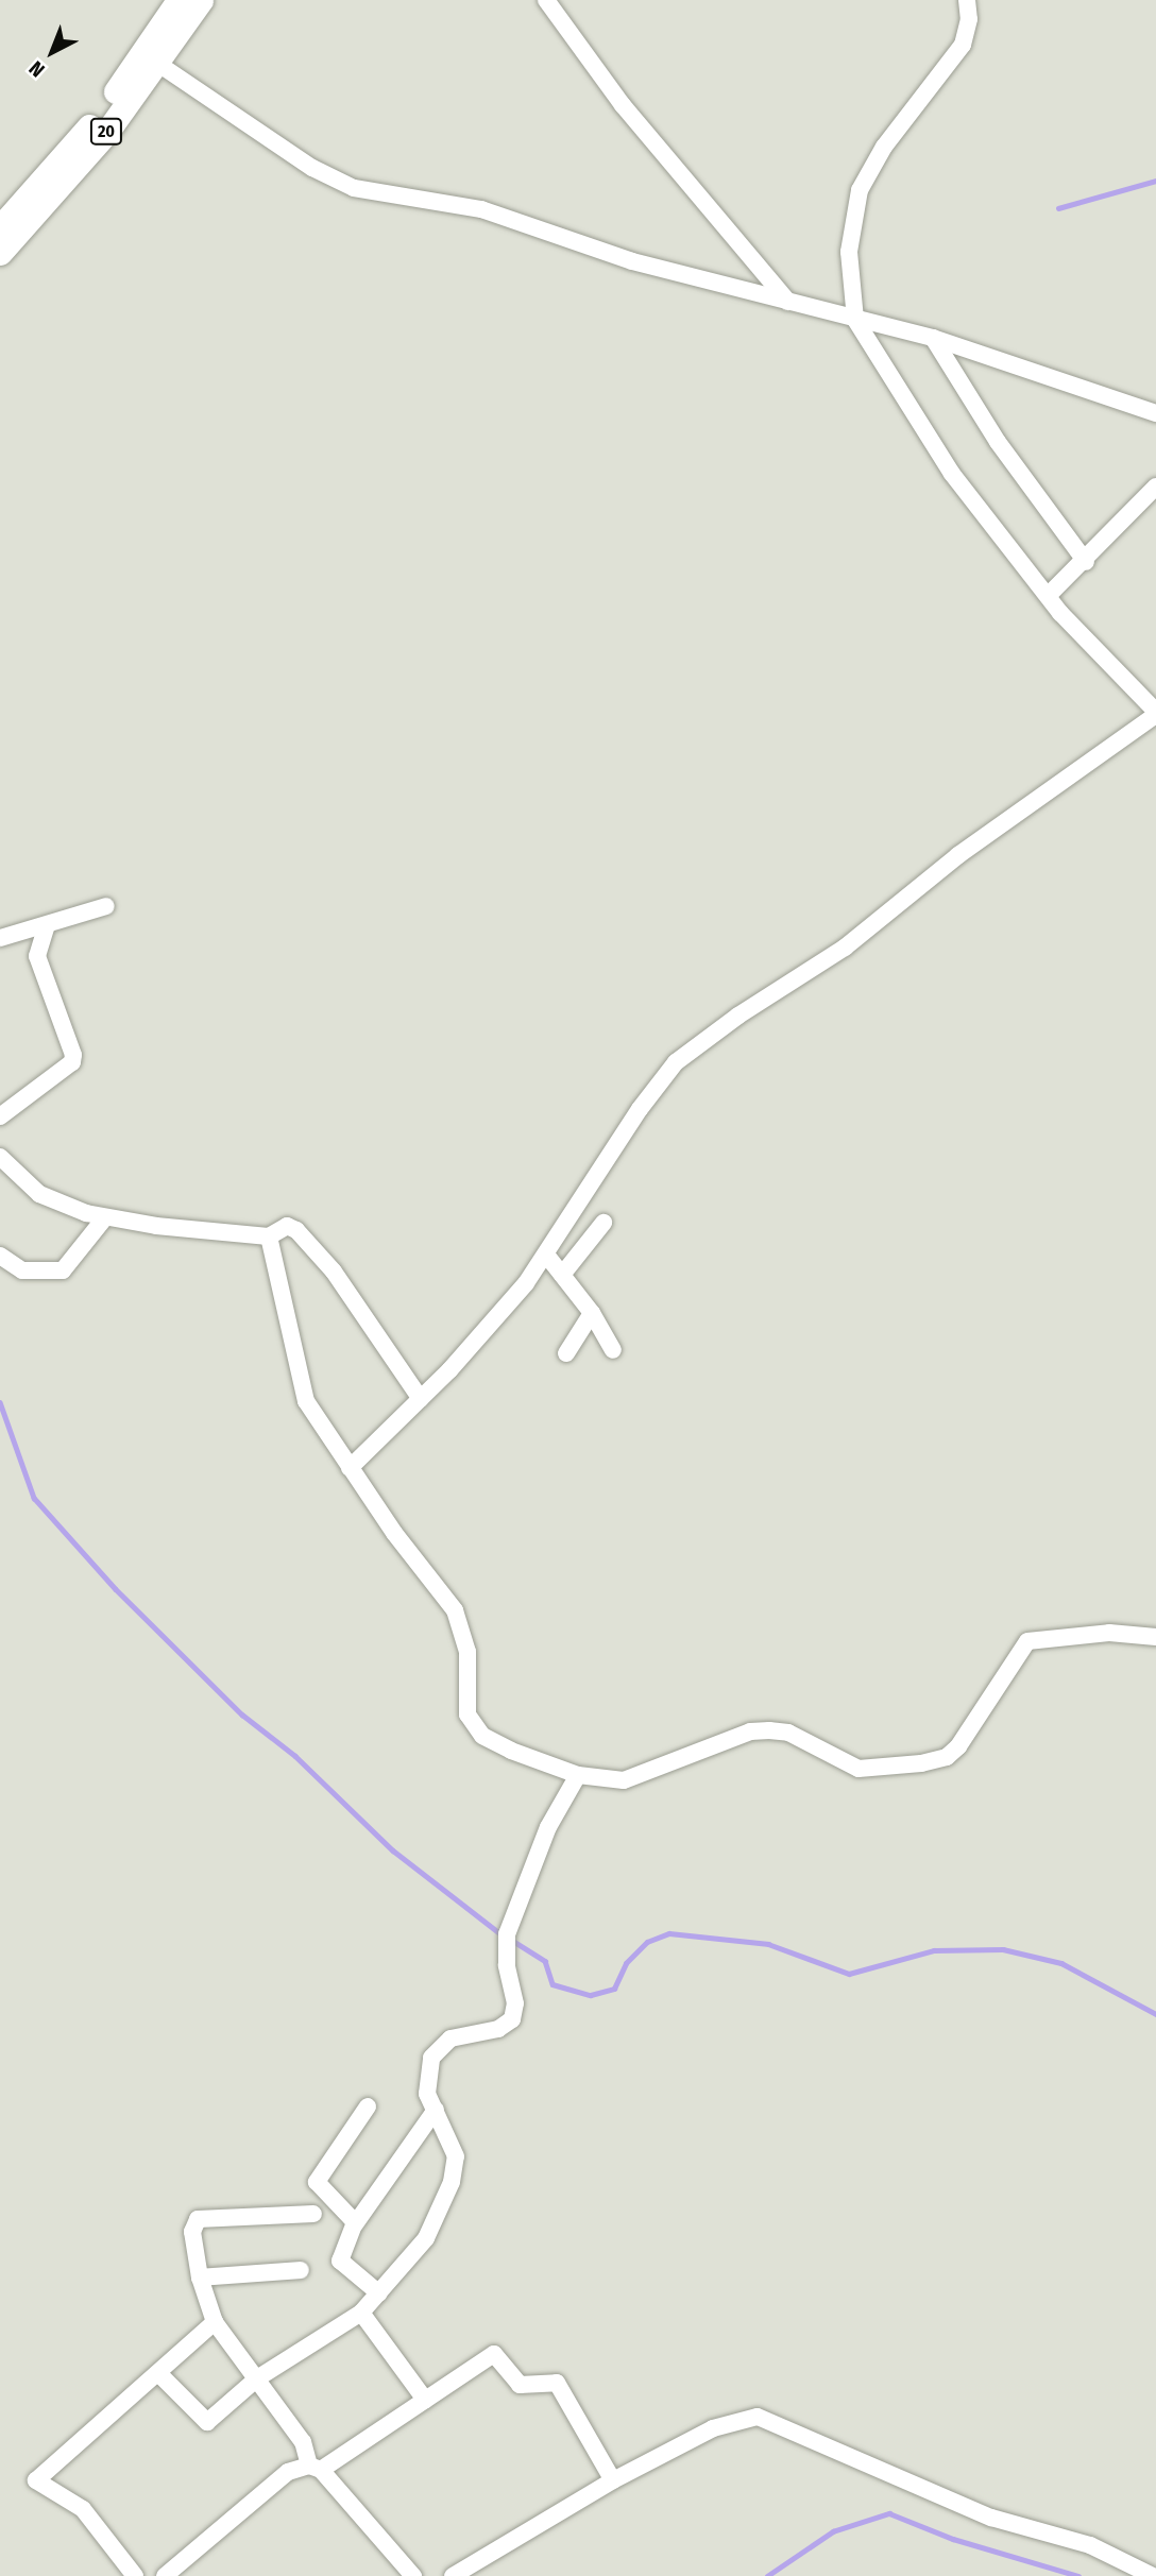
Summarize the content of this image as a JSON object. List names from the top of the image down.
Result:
{
  "streets": {
    "highway": ["20"]
  },
  "north": "bottom left"
}
